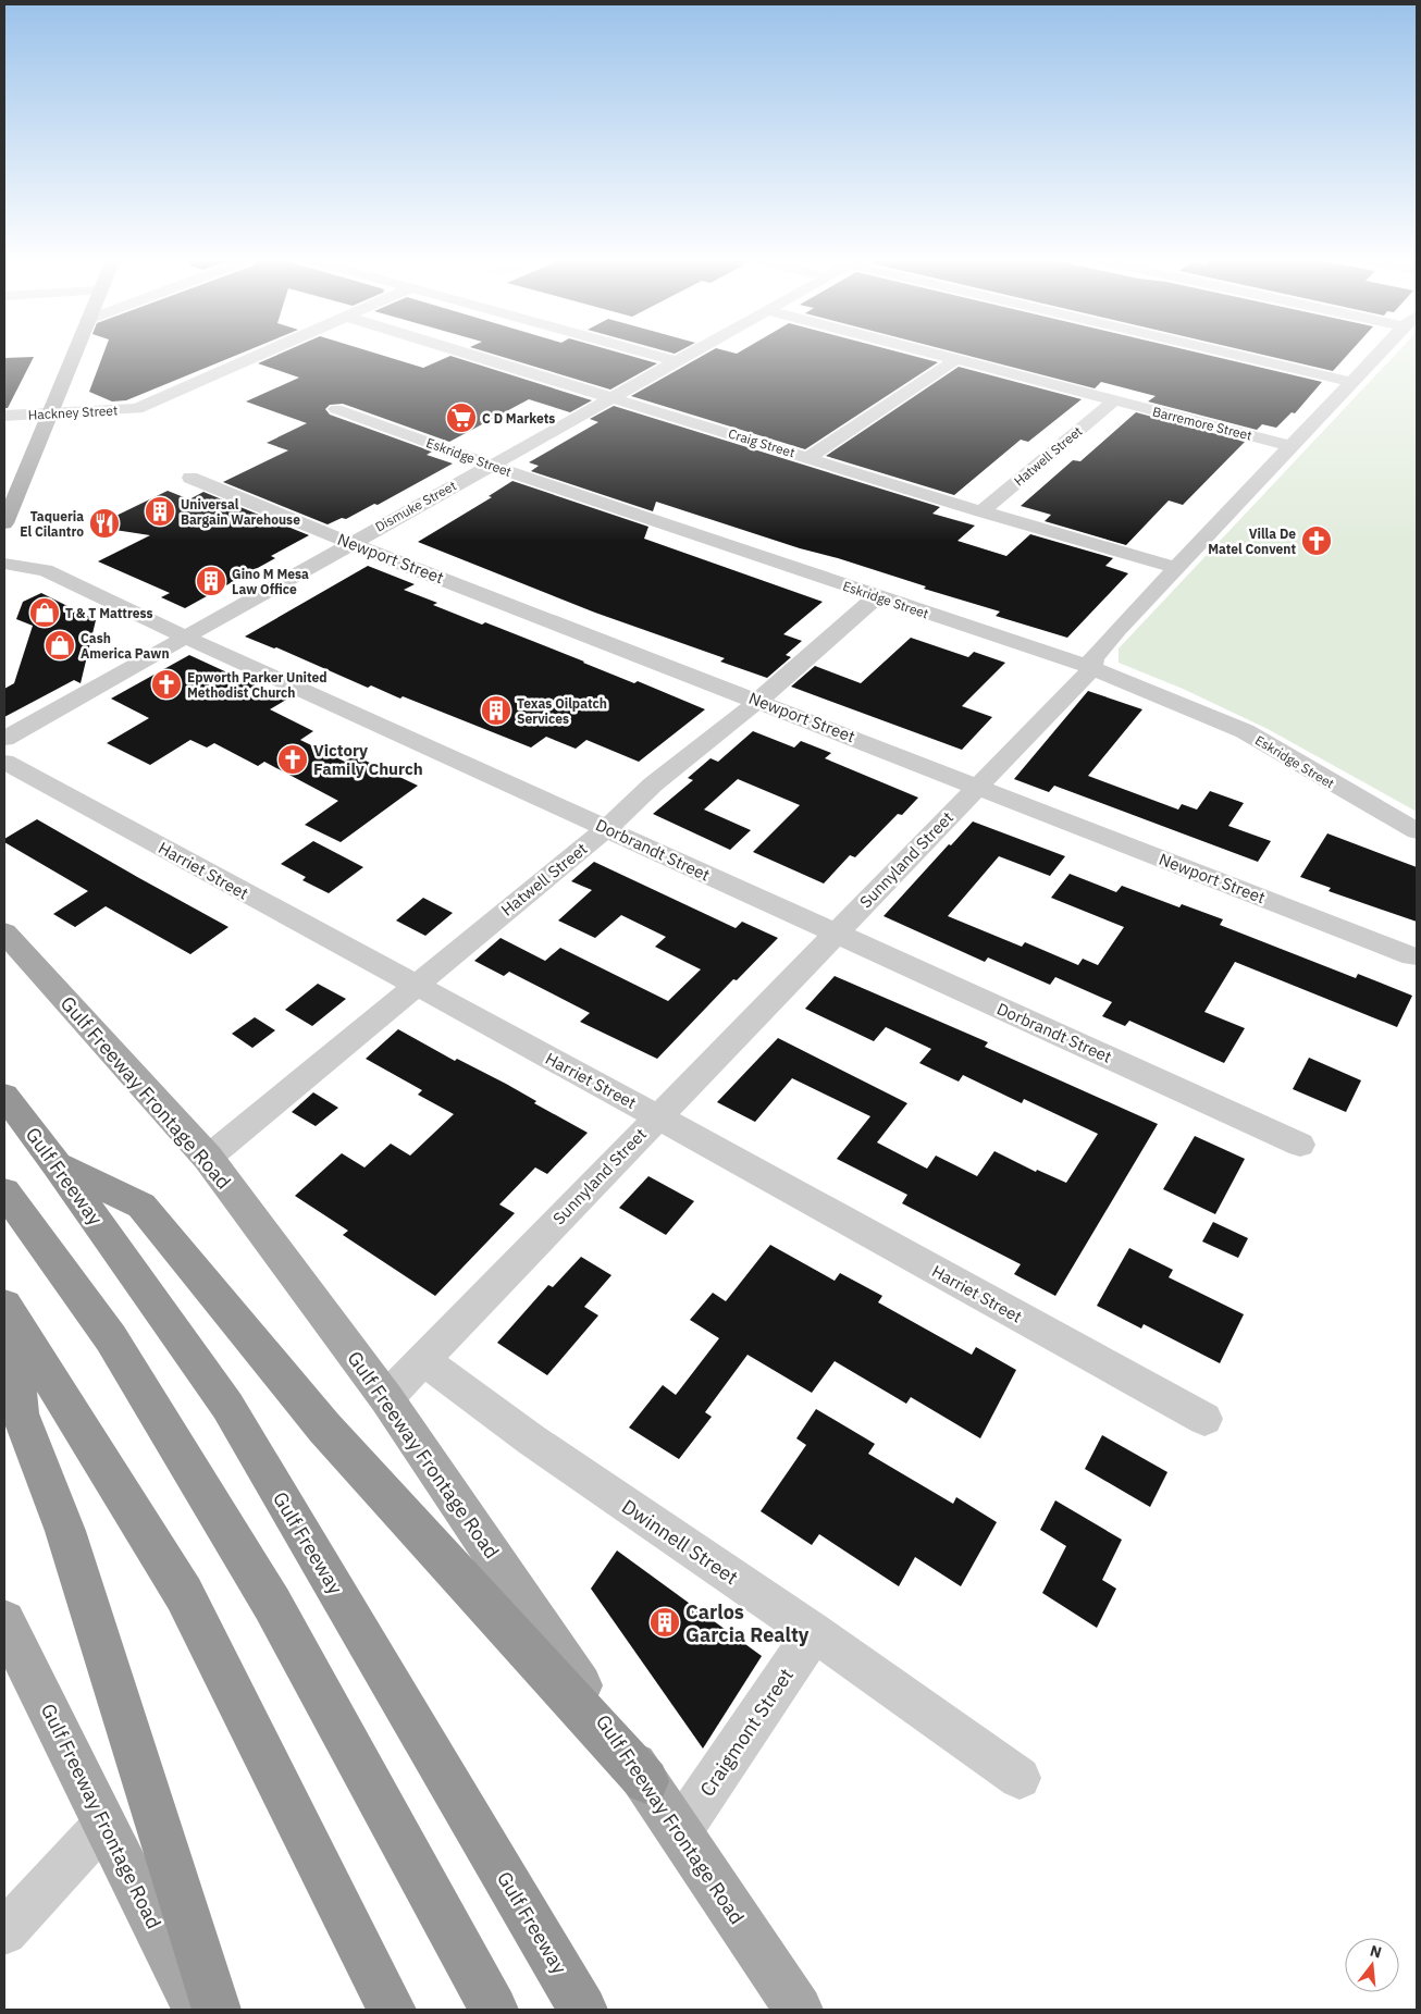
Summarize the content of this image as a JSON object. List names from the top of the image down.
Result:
{
  "streets": {
    "highway": ["Gulf Freeway"],
    "main road": ["Gulf Freeway Frontage Road"],
    "street": [
      "Hackney Street",
      "Barremore Street",
      "Craig Street",
      "Hatwell Street",
      "Eskridge Street",
      "Dismuke Street",
      "Newport Street",
      "Dorbrandt Street",
      "Sunnyland Street",
      "Harriet Street",
      "Dwinnell Street",
      "Craigmont Street"
    ]
  },
  "crossings": [
    ["Barremore Street", "Hatwell Street"],
    ["Barremore Street", "Sunnyland Street"],
    ["Craig Street", "Hatwell Street"],
    ["Craig Street", "Dismuke Street"],
    ["Craig Street", "Sunnyland Street"],
    ["Hatwell Street", "Eskridge Street"],
    ["Hatwell Street", "Newport Street"],
    ["Hatwell Street", "Dorbrandt Street"],
    ["Hatwell Street", "Harriet Street"],
    ["Hatwell Street", "Gulf Freeway Frontage Road"],
    ["Eskridge Street", "Dismuke Street"],
    ["Eskridge Street", "Sunnyland Street"],
    ["Dismuke Street", "Newport Street"],
    ["Dismuke Street", "Dorbrandt Street"],
    ["Newport Street", "Sunnyland Street"],
    ["Dorbrandt Street", "Sunnyland Street"],
    ["Sunnyland Street", "Harriet Street"],
    ["Sunnyland Street", "Gulf Freeway Frontage Road"],
    ["Sunnyland Street", "Dwinnell Street"],
    ["Gulf Freeway Frontage Road", "Craigmont Street"],
    ["Dwinnell Street", "Craigmont Street"]
  ],
  "places": {
    "supermarket": ["C D Markets"],
    "building": [
      "Universal Bargain Warehouse",
      "Gino M Mesa Law Office",
      "Texas Oilpatch Services",
      "Carlos Garcia Realty"
    ],
    "restaurant": ["Taqueria El Cilantro"],
    "church": ["Villa De Matel Convent", "Epworth Parker United Methodist Church", "Victory Family Church"],
    "shop": ["T & T Mattress", "Cash America Pawn"]
  },
  "north": "top"
}
